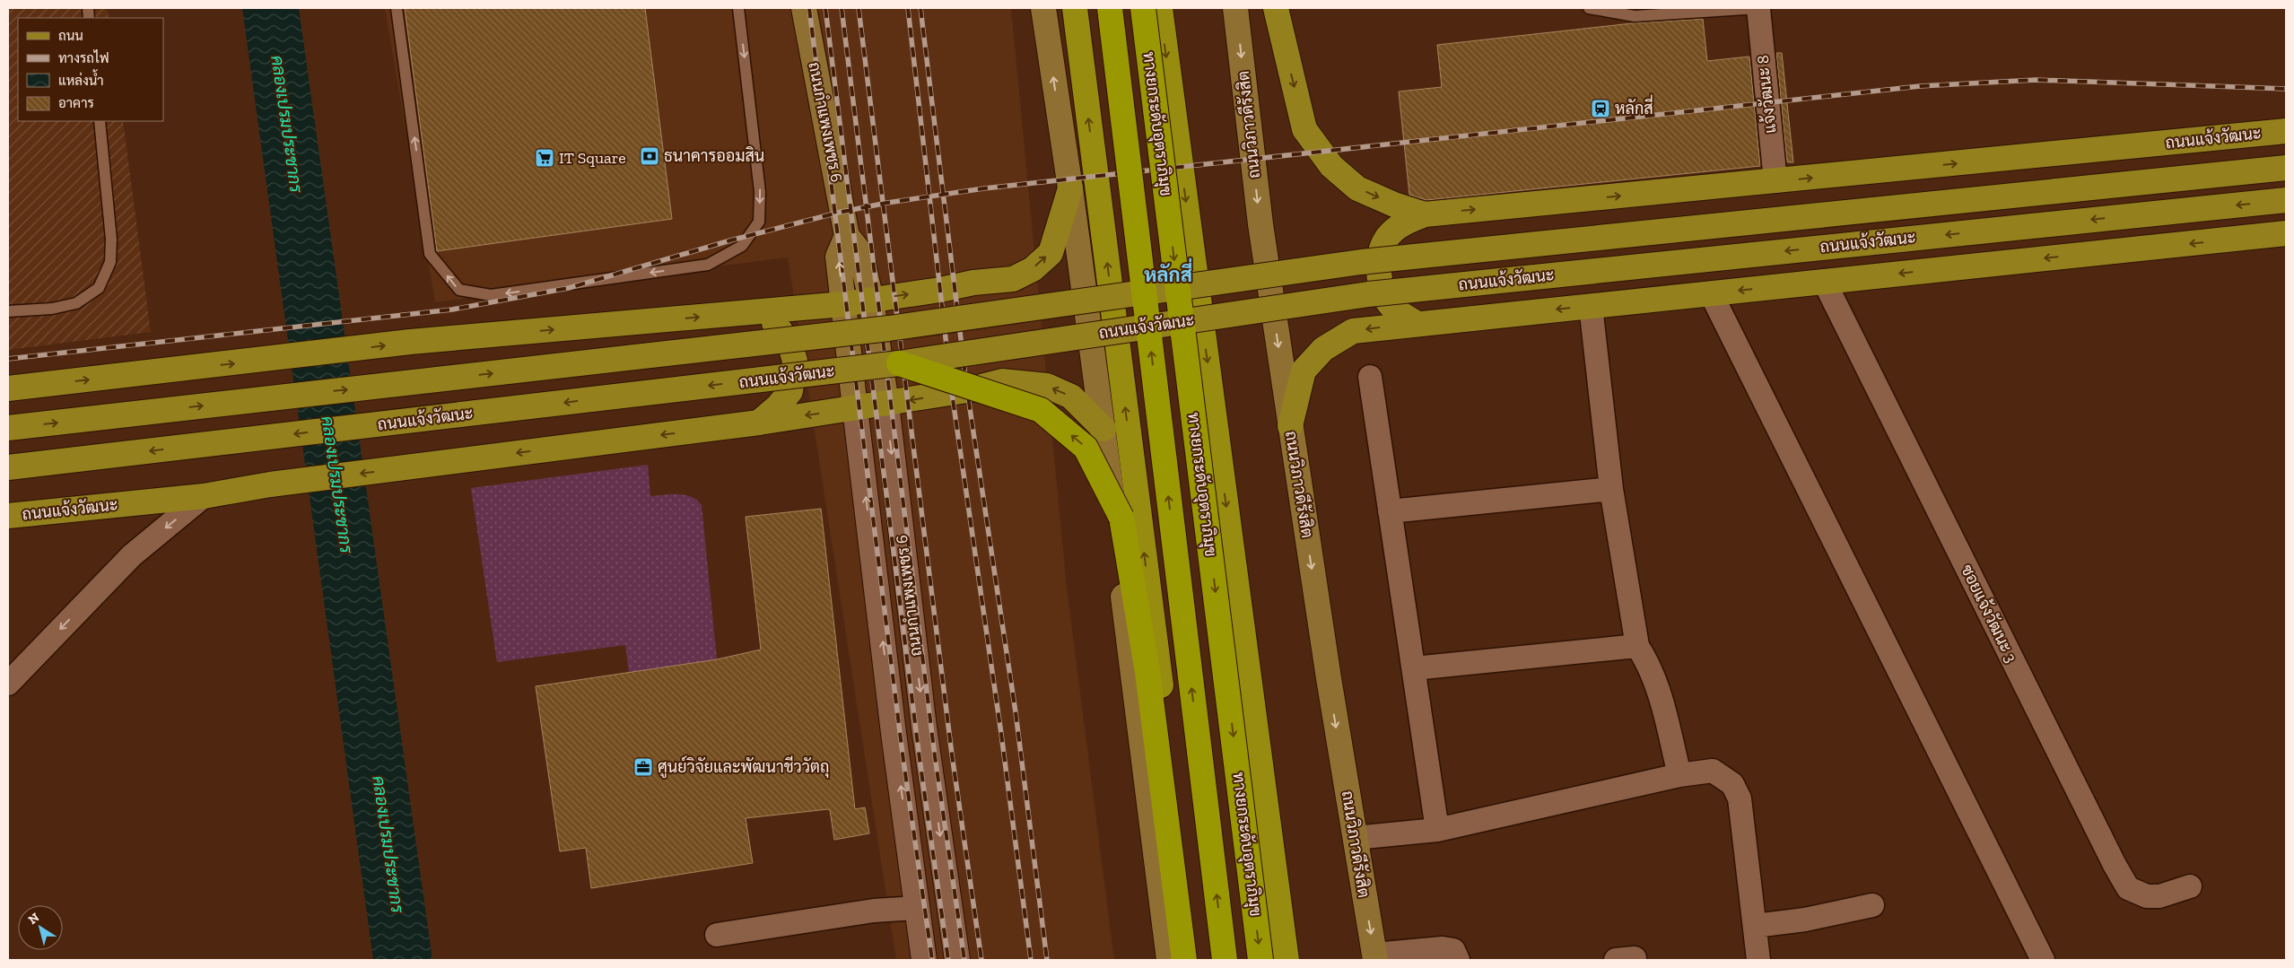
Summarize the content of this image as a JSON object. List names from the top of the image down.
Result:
{
  "streets": {
    "highway": ["ทางยกระดับอุตราภิมุข"],
    "main road": ["ถนนกำแพงเพชร 6", "ถนนวิภาวดีรังสิต", "ถนนแจ้งวัฒนะ"],
    "street": ["แจ้งวัฒนะ 8", "ซอยแจ้งวัฒนะ 3"]
  },
  "crossings": [
    ["แจ้งวัฒนะ 8", "ถนนแจ้งวัฒนะ"],
    ["ถนนกำแพงเพชร 6", "ถนนแจ้งวัฒนะ"]
  ],
  "districts": ["หลักสี่"],
  "water": ["คลองเปรมประชากร"],
  "places": {
    "station": ["หลักสี่"],
    "bank": ["ธนาคารออมสิน"],
    "supermarket": ["IT Square"],
    "office": ["ศูนย์วิจัยและพัฒนาชีววัตถุ"]
  },
  "legend": [
    "ถนน",
    "ทางรถไฟ",
    "แหล่งน้ำ",
    "อาคาร"
  ],
  "north": "top left"
}
